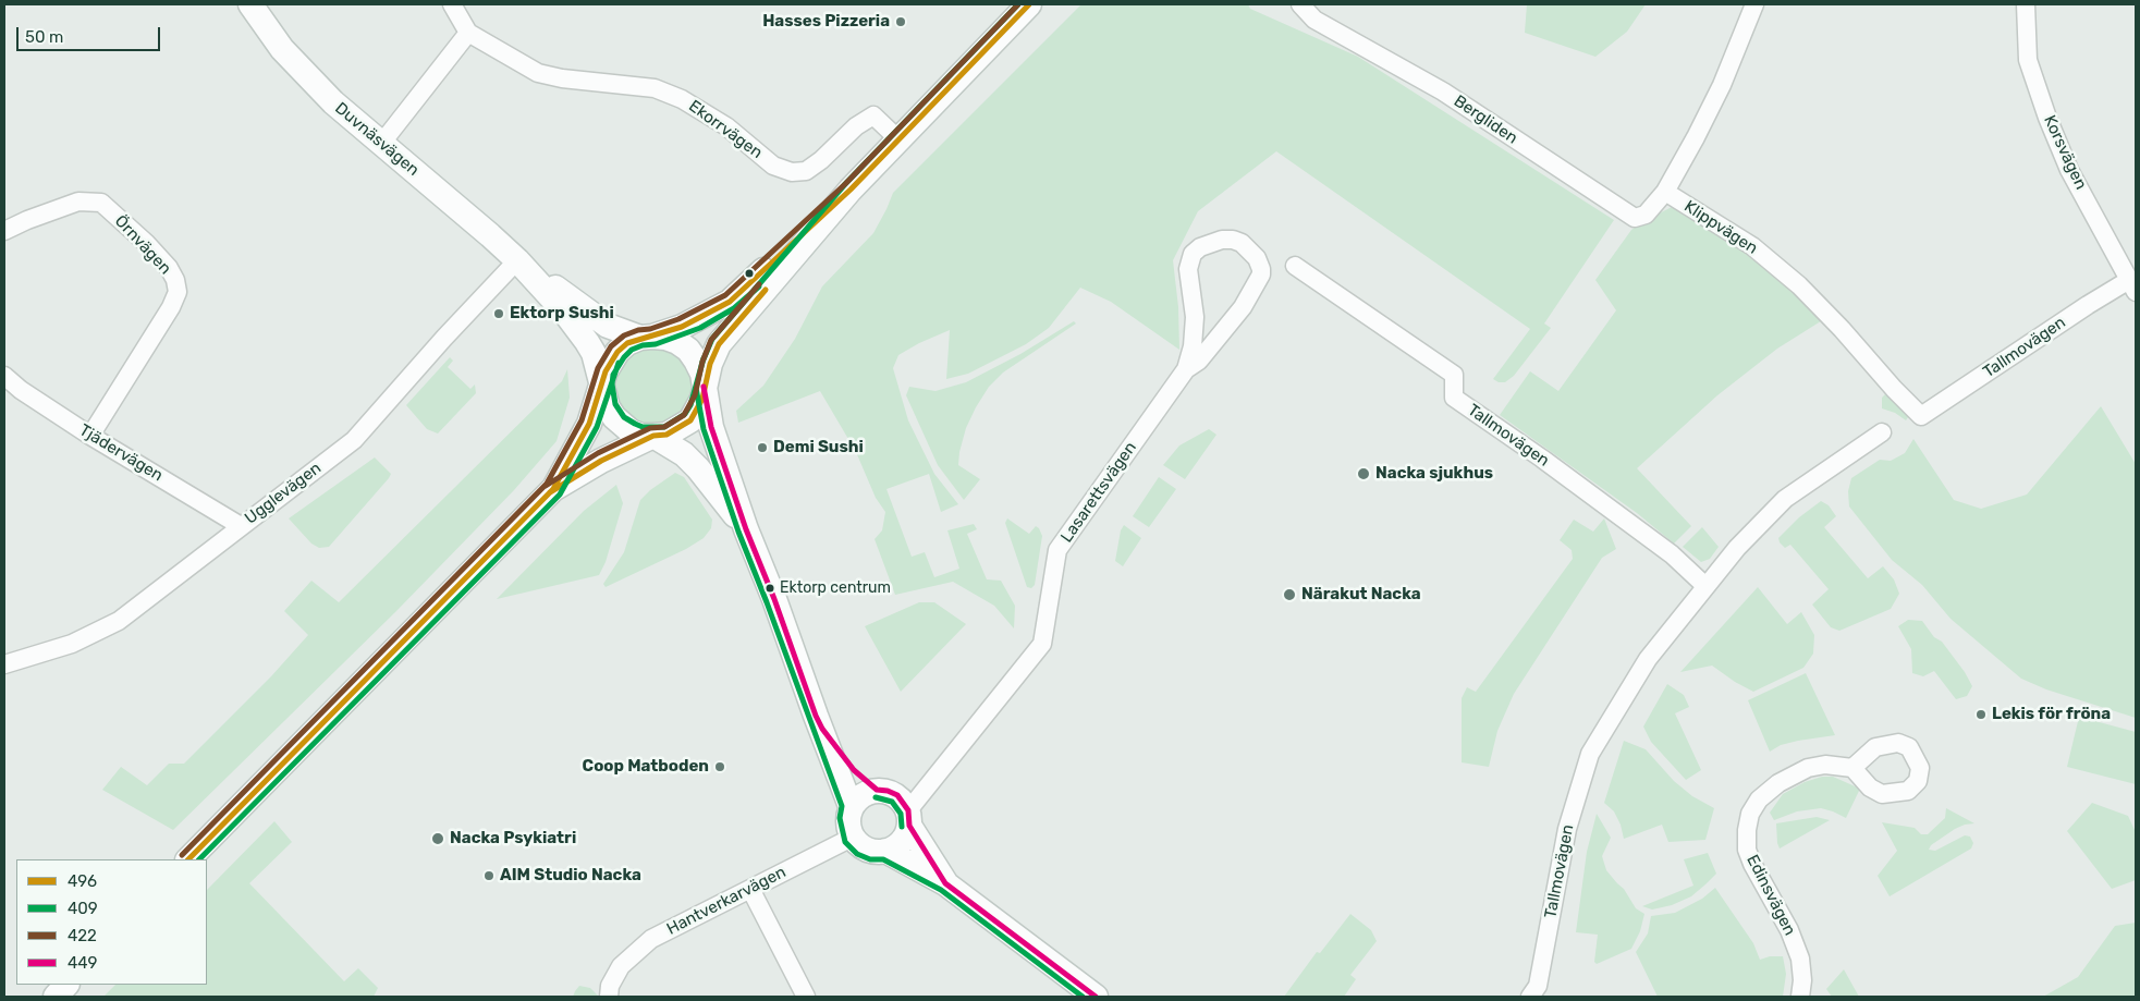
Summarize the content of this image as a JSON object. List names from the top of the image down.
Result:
{
  "streets": {
    "street": [
      "Bergliden",
      "Ekorrvägen",
      "Duvnäsvägen",
      "Korsvägen",
      "Klippvägen",
      "Örnvägen",
      "Tallmovägen",
      "Tjädervägen",
      "Lasarettsvägen",
      "Ugglevägen",
      "Edinsvägen",
      "Hantverkarvägen"
    ]
  },
  "crossings": [
    ["Bergliden", "Klippvägen"],
    ["Duvnäsvägen", "Ugglevägen"],
    ["Korsvägen", "Tallmovägen"],
    ["Klippvägen", "Tallmovägen"],
    ["Örnvägen", "Tjädervägen"],
    ["Tjädervägen", "Ugglevägen"],
    ["Lasarettsvägen", "Hantverkarvägen"]
  ],
  "places": [
    "Hasses Pizzeria",
    "Ektorp Sushi",
    "Demi Sushi",
    "Nacka sjukhus",
    "Ektorp centrum",
    "Närakut Nacka",
    "Lekis för fröna",
    "Coop Matboden",
    "Nacka Psykiatri",
    "AIM Studio Nacka"
  ],
  "lines": [
    "transit line 496",
    "transit line 409",
    "transit line 422",
    "transit line 449"
  ],
  "legend": [
    "496",
    "409",
    "422",
    "449"
  ],
  "scale_bar": "50 m"
}
